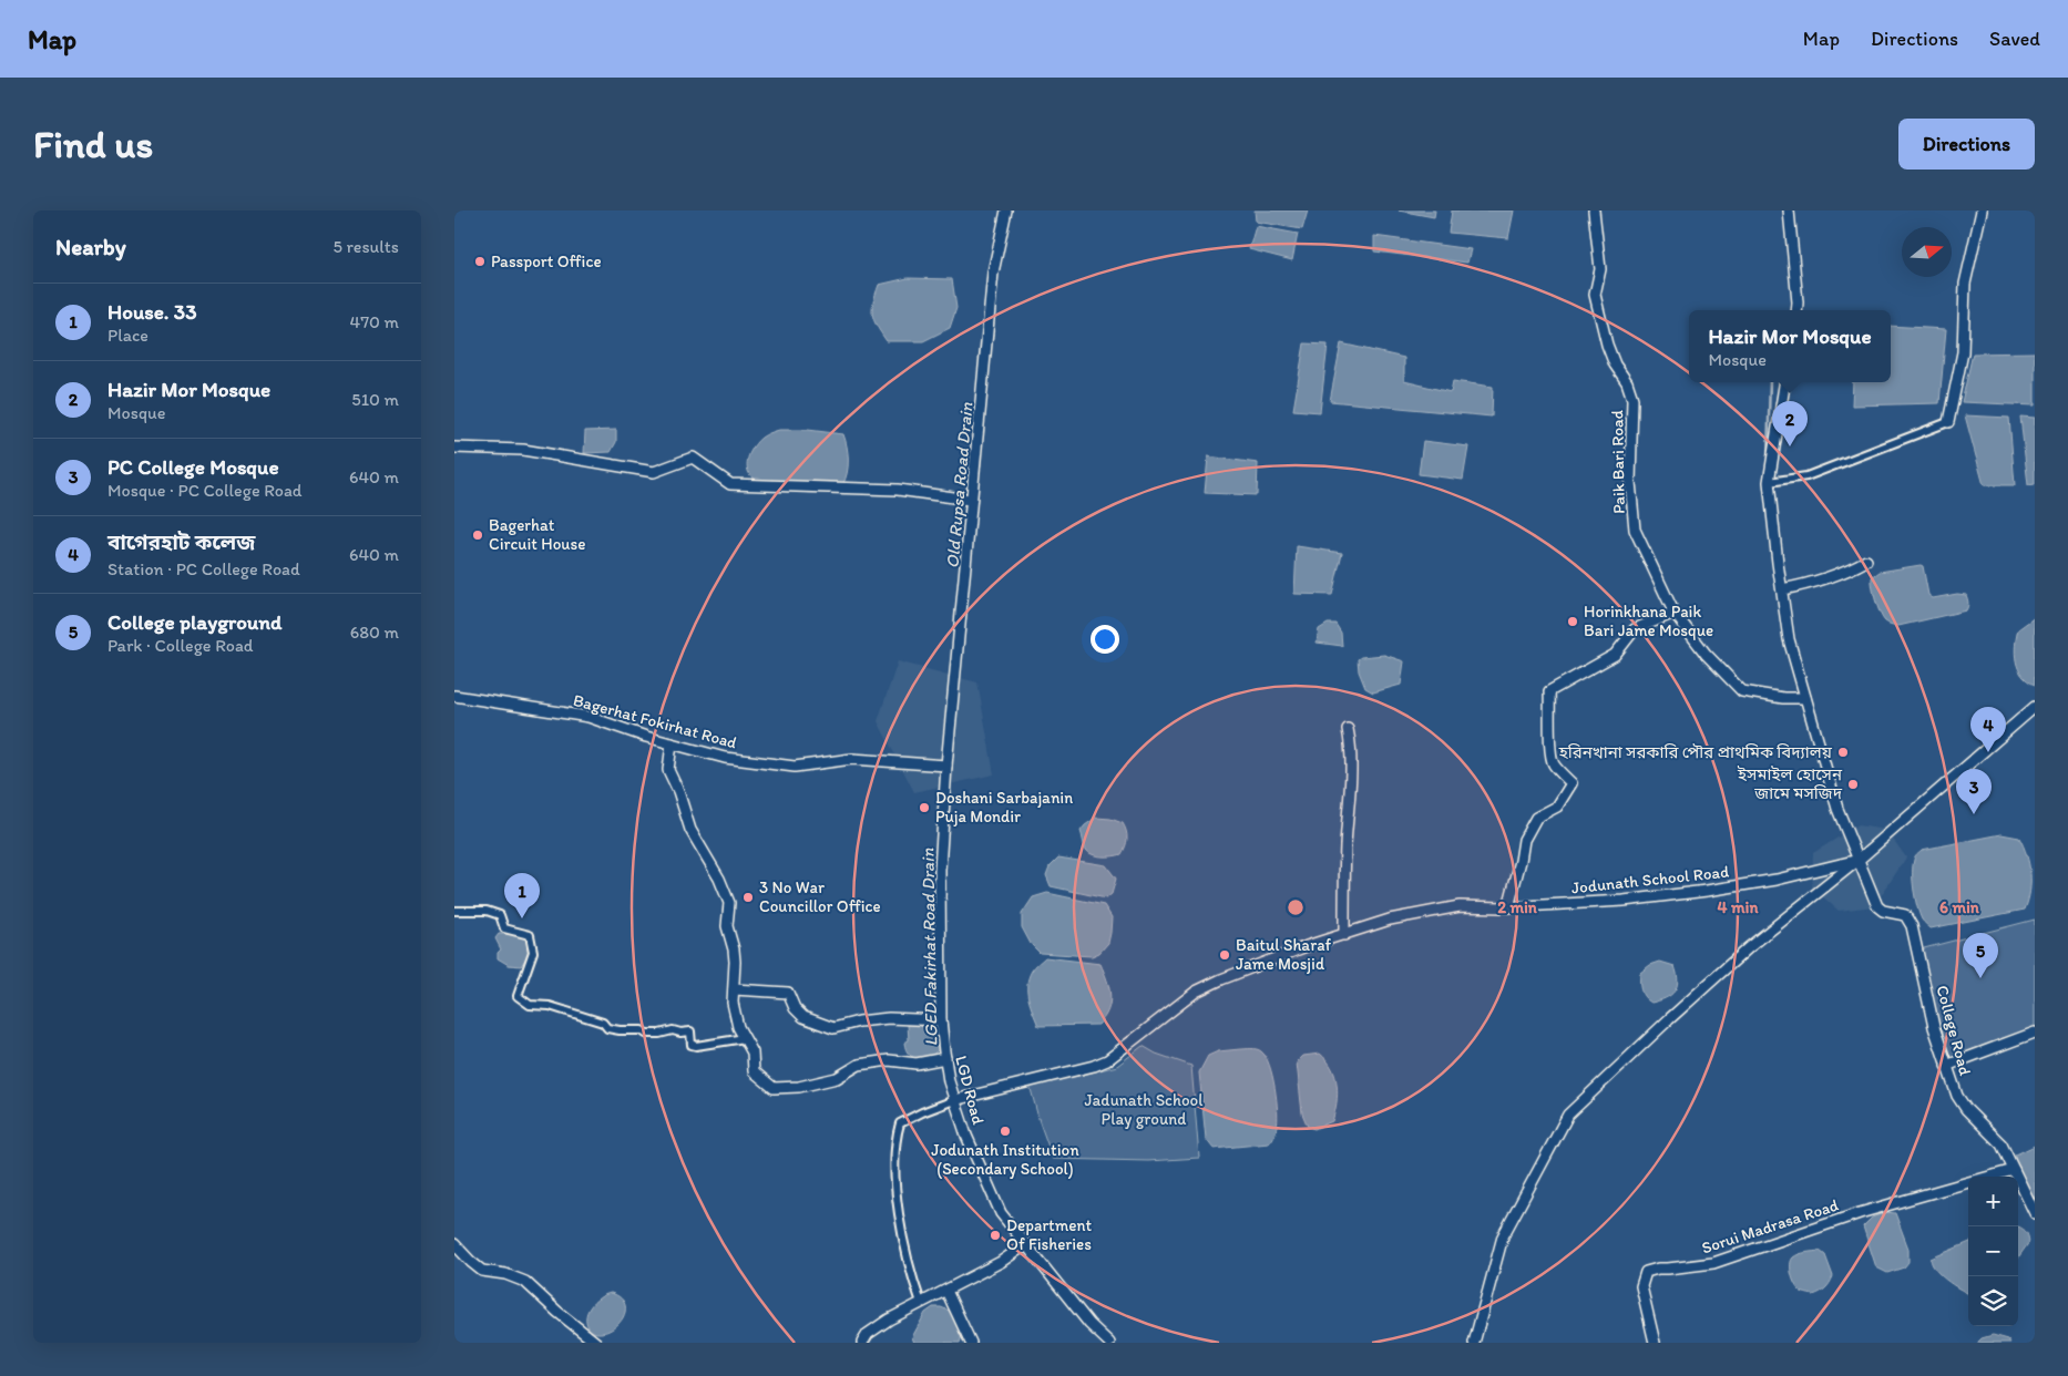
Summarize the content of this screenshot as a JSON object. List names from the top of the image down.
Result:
{
  "streets": {
    "street": [
      "Paik Bari Road",
      "Bagerhat Fokirhat Road",
      "Jodunath School Road",
      "College Road",
      "LGD Road",
      "Sorui Madrasa Road"
    ]
  },
  "crossings": [
    ["Bagerhat Fokirhat Road", "LGD Road"],
    ["Jodunath School Road", "College Road"],
    ["Jodunath School Road", "LGD Road"],
    ["College Road", "Sorui Madrasa Road"]
  ],
  "water": ["Old Rupsa Road Drain", "LGED Fakirhat Road Drain"],
  "parks": ["Jadunath School Play ground"],
  "places": [
    "Passport Office",
    "Bagerhat Circuit House",
    "Horinkhana Paik Bari Jame Mosque",
    "হরিনখানা সরকারি পৌর প্রাথমিক বিদ্যালয়",
    "ইসমাইল হোসেন জামে মসজিদ",
    "Doshani Sarbajanin Puja Mondir",
    "3 No War Councillor Office",
    "Baitul Sharaf Jame Mosjid",
    "Jodunath Institution (Secondary School)",
    "Department Of Fisheries"
  ],
  "north": "right",
  "page": {
    "header": "Map",
    "nav": ["Map", "Directions", "Saved"],
    "buttons": "Directions",
    "title": "Find us",
    "heading": ["Nearby", "5 results"],
    "list": [
      {
        "mark": "1",
        "name": "House. 33",
        "note": "Place",
        "value": "470 m"
      },
      {
        "mark": "2",
        "name": "Hazir Mor Mosque",
        "note": "Mosque",
        "value": "510 m"
      },
      {
        "mark": "3",
        "name": "PC College Mosque",
        "note": "Mosque · PC College Road",
        "value": "640 m"
      },
      {
        "mark": "4",
        "name": "বাগেরহাট কলেজ",
        "note": "Station · PC College Road",
        "value": "640 m"
      },
      {
        "mark": "5",
        "name": "College playground",
        "note": "Park · College Road",
        "value": "680 m"
      }
    ],
    "popup": ["Hazir Mor Mosque", "Mosque"],
    "pins": [
      "2",
      "4",
      "3",
      "1",
      "5"
    ],
    "map_buttons": ["+", "−"]
  },
  "rings": ["2 min", "4 min", "6 min"]
}
